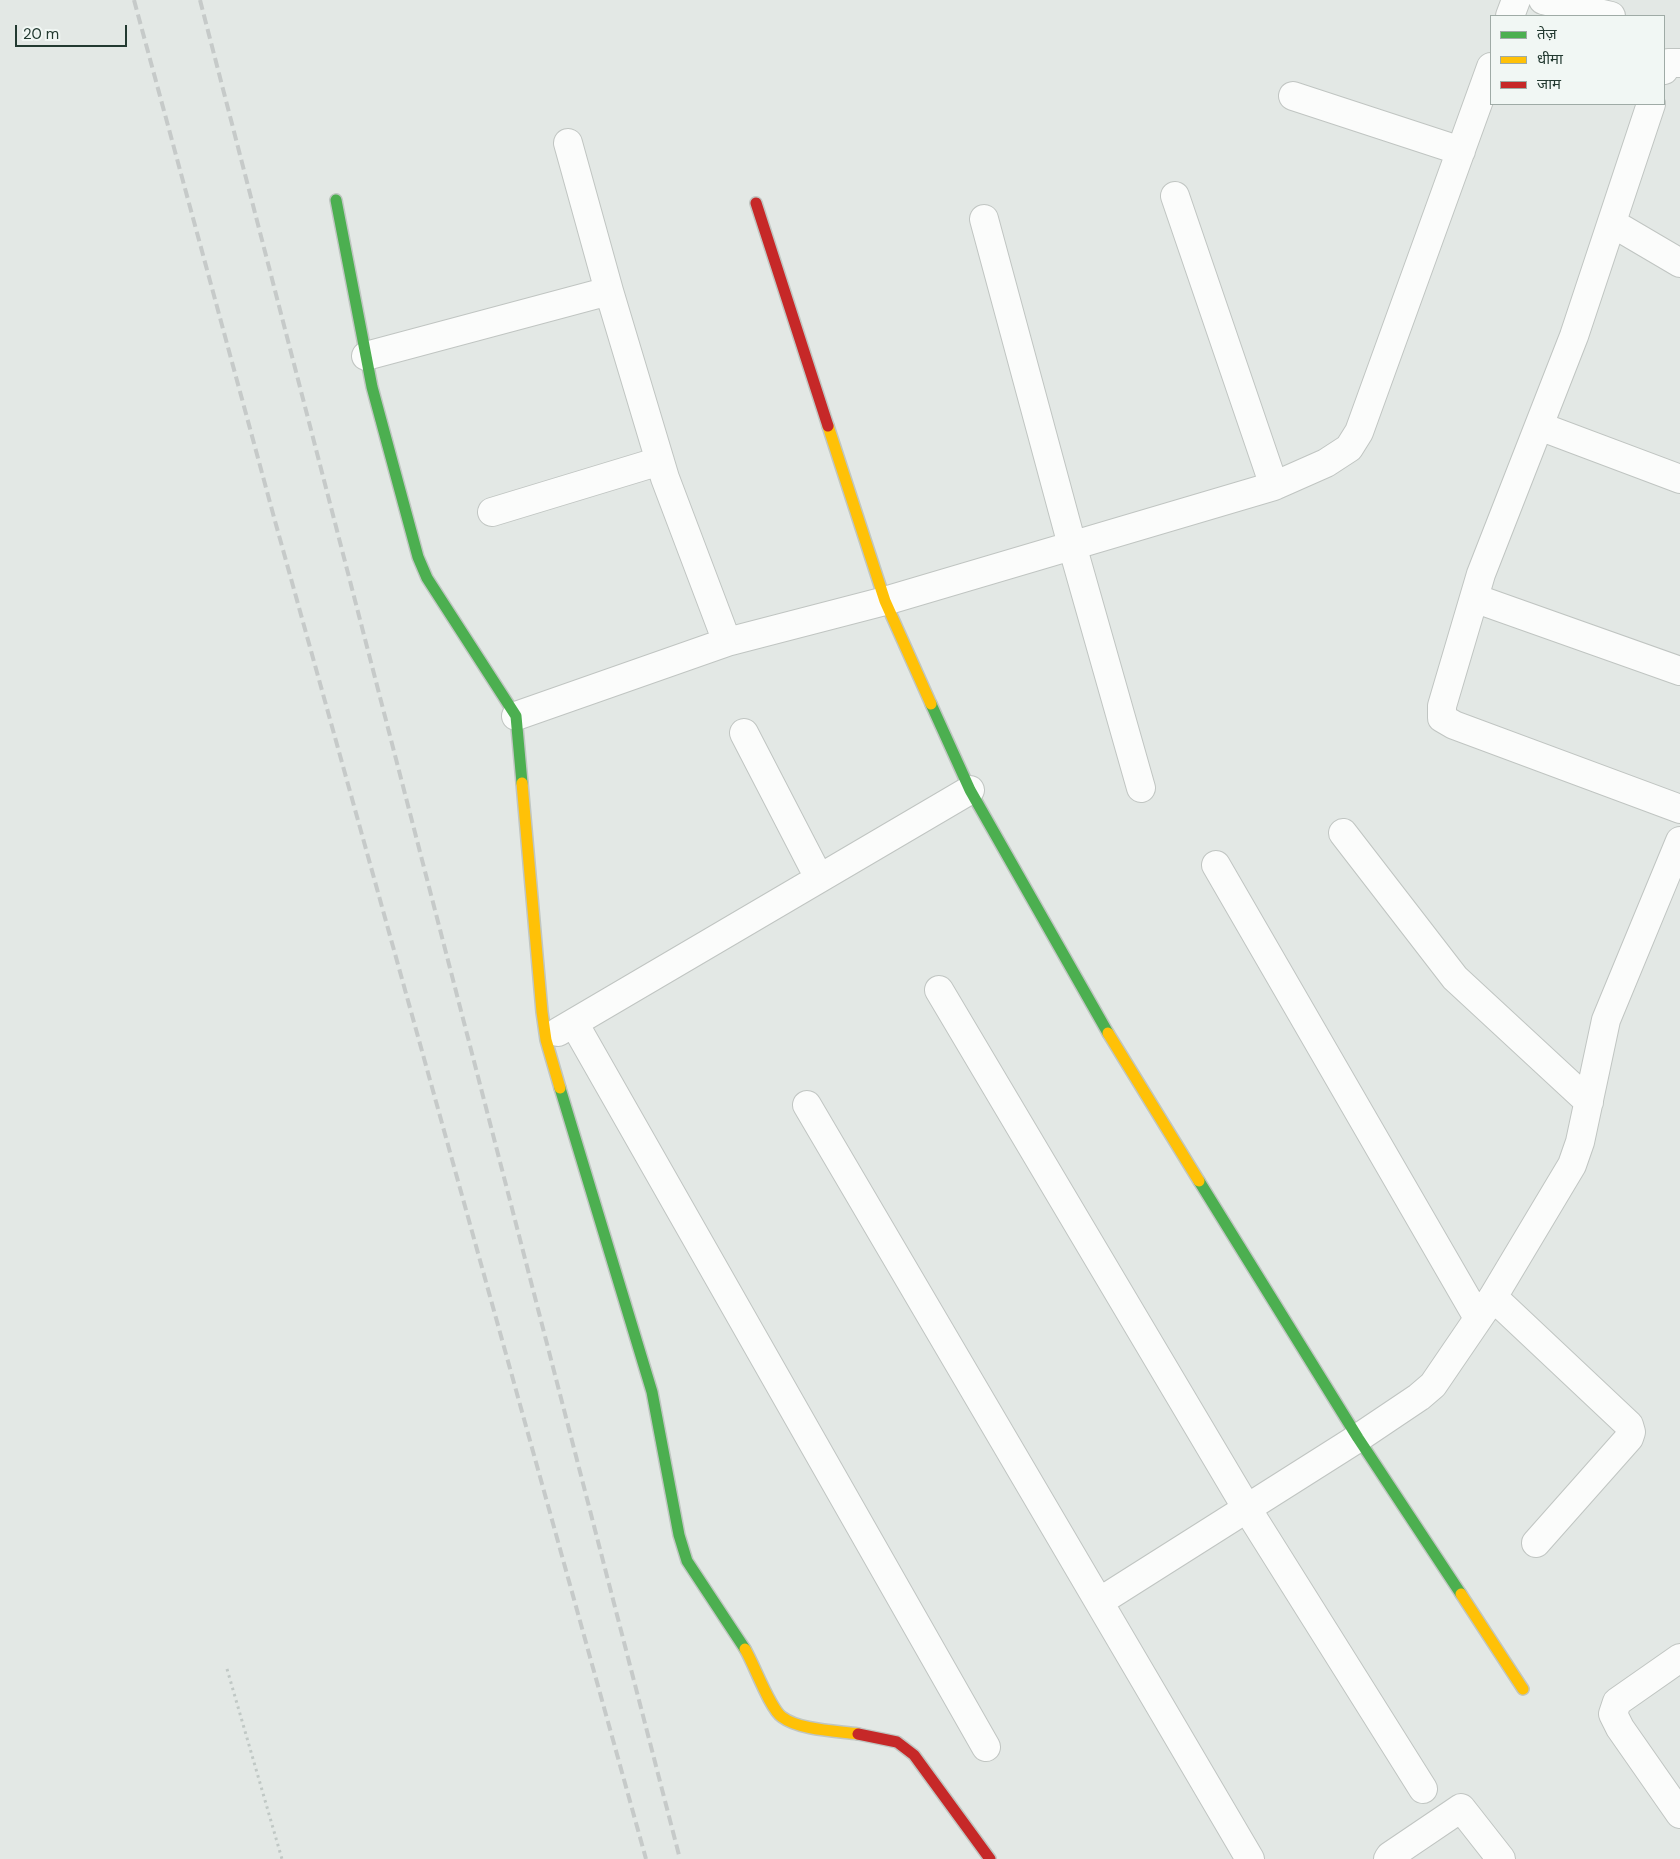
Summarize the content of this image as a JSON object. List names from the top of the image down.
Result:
{
  "legend": ["तेज़", "धीमा", "जाम"],
  "scale_bar": "20 m"
}
